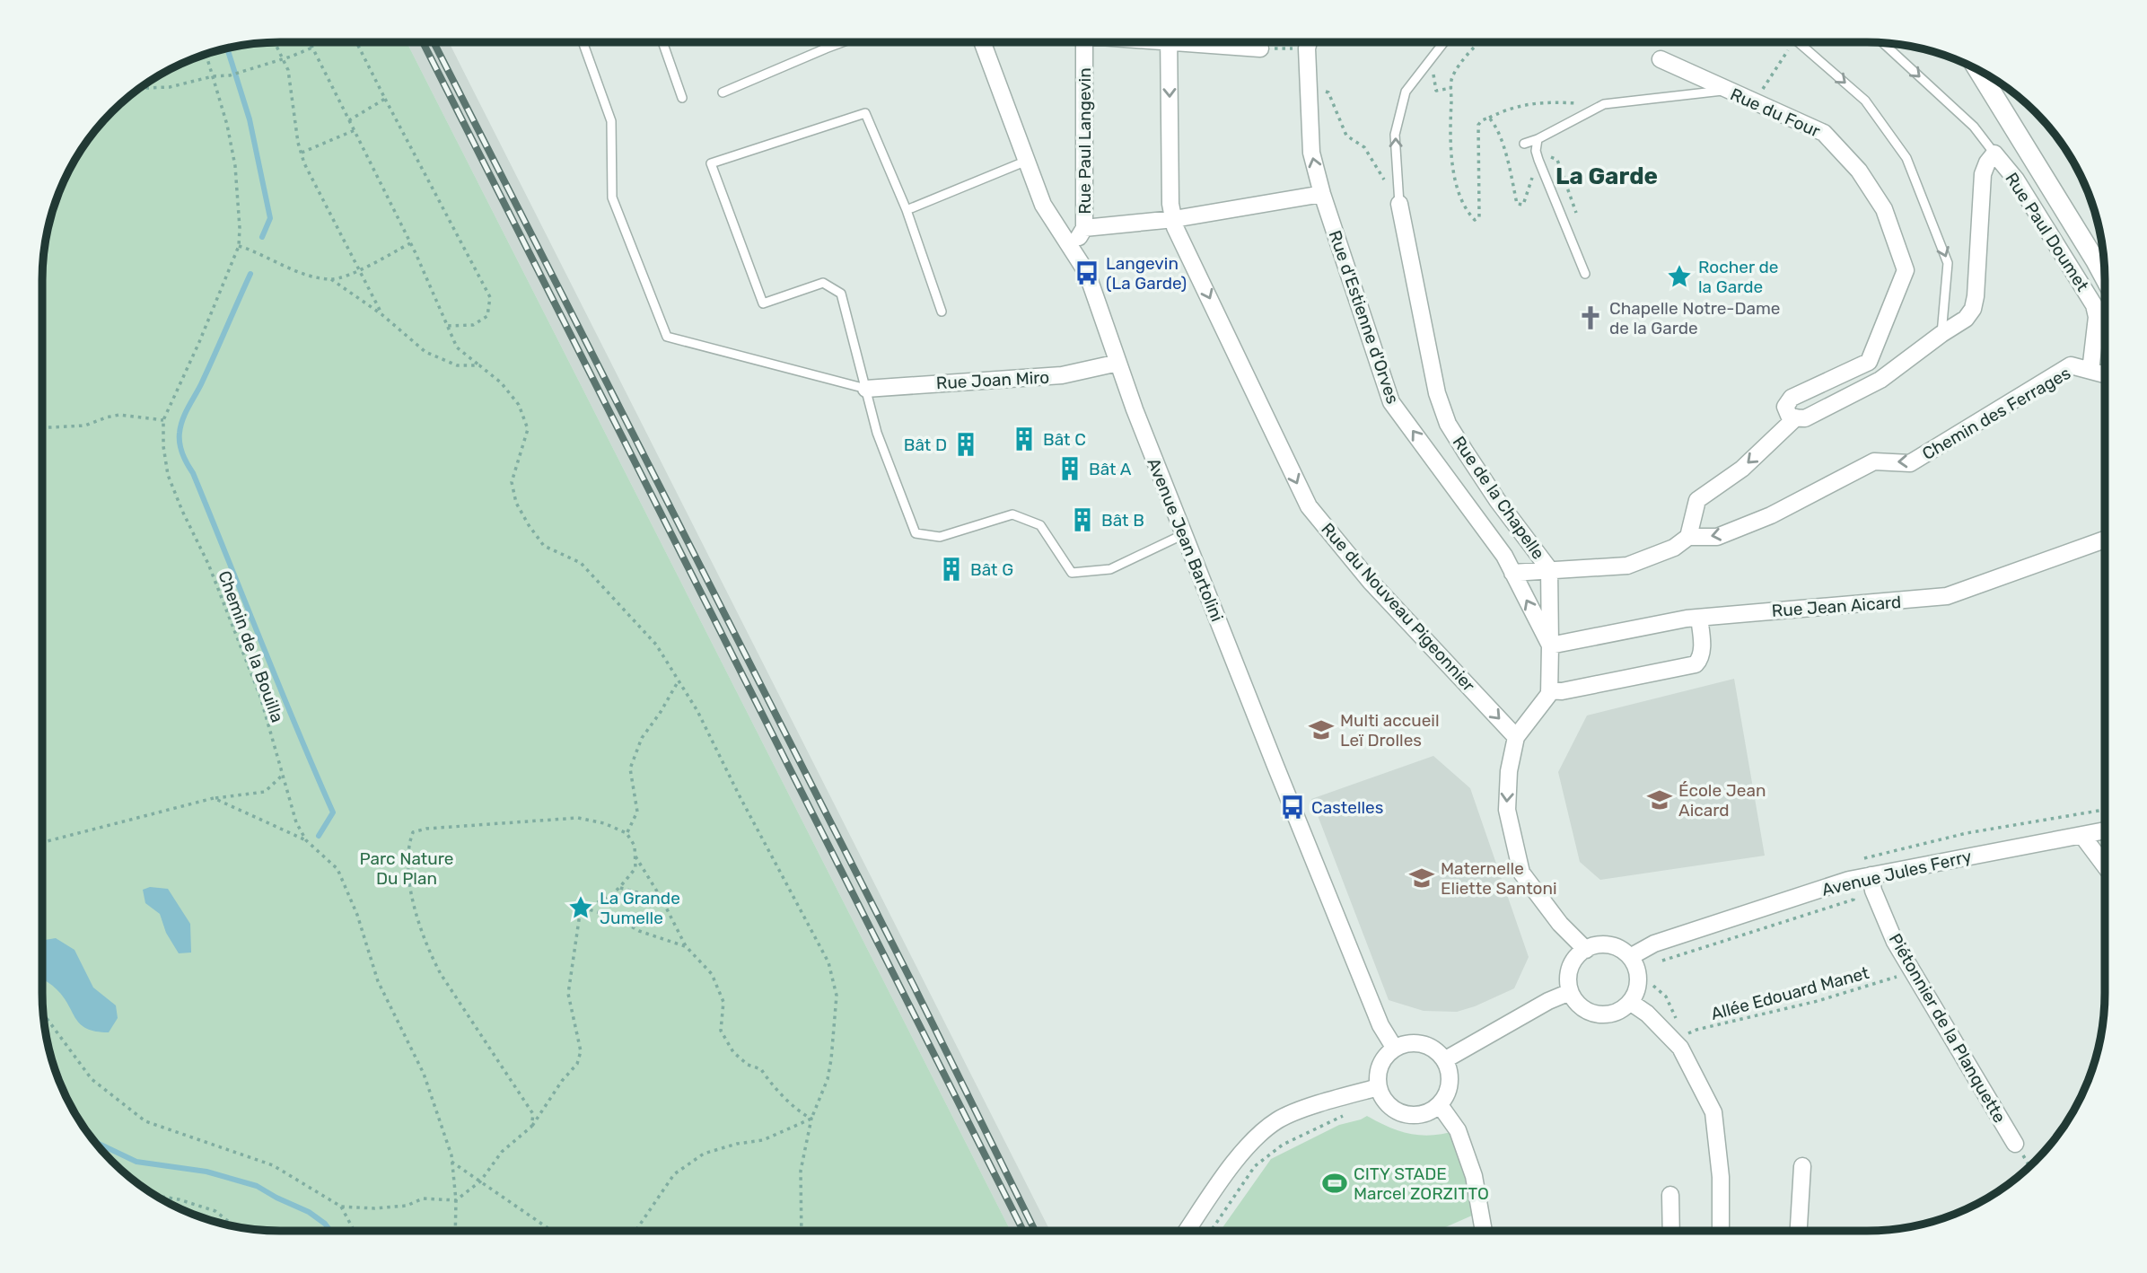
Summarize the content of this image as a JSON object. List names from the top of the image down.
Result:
{
  "streets": {
    "street": [
      "Rue du Four",
      "Rue Paul Langevin",
      "Rue Paul Doumet",
      "Rue d'Estienne d'Orves",
      "Rue Joan Miro",
      "Chemin des Ferrages",
      "Rue de la Chapelle",
      "Avenue Jean Bartolini",
      "Rue Jean Aicard",
      "Rue du Nouveau Pigeonnier",
      "Avenue Jules Ferry",
      "Piétonnier de la Planquette"
    ],
    "path": ["Chemin de la Bouilla", "Allée Edouard Manet"]
  },
  "crossings": [
    ["Rue Paul Langevin", "Avenue Jean Bartolini"],
    ["Rue Paul Doumet", "Chemin des Ferrages"],
    ["Rue d'Estienne d'Orves", "Chemin des Ferrages"],
    ["Rue d'Estienne d'Orves", "Rue de la Chapelle"],
    ["Rue d'Estienne d'Orves", "Rue Jean Aicard"],
    ["Rue Joan Miro", "Avenue Jean Bartolini"],
    ["Chemin des Ferrages", "Rue de la Chapelle"],
    ["Rue de la Chapelle", "Rue Jean Aicard"],
    ["Avenue Jules Ferry", "Piétonnier de la Planquette"],
    ["Allée Edouard Manet", "Piétonnier de la Planquette"]
  ],
  "one_way": ["Rue Paul Doumet", "Rue d'Estienne d'Orves", "Rue du Nouveau Pigeonnier"],
  "districts": ["La Garde"],
  "parks": ["Parc Nature Du Plan"],
  "places": {
    "bus stop": ["Langevin (La Garde)", "Castelles"],
    "place": ["Rocher de la Garde", "La Grande Jumelle"],
    "church": ["Chapelle Notre-Dame de la Garde"],
    "building": [
      "Bât C",
      "Bât D",
      "Bât A",
      "Bât B",
      "Bât G"
    ],
    "school or university": ["Multi accueil Leï Drolles", "École Jean Aicard", "Maternelle Eliette Santoni"],
    "sports": ["CITY STADE Marcel ZORZITTO"]
  }
}
